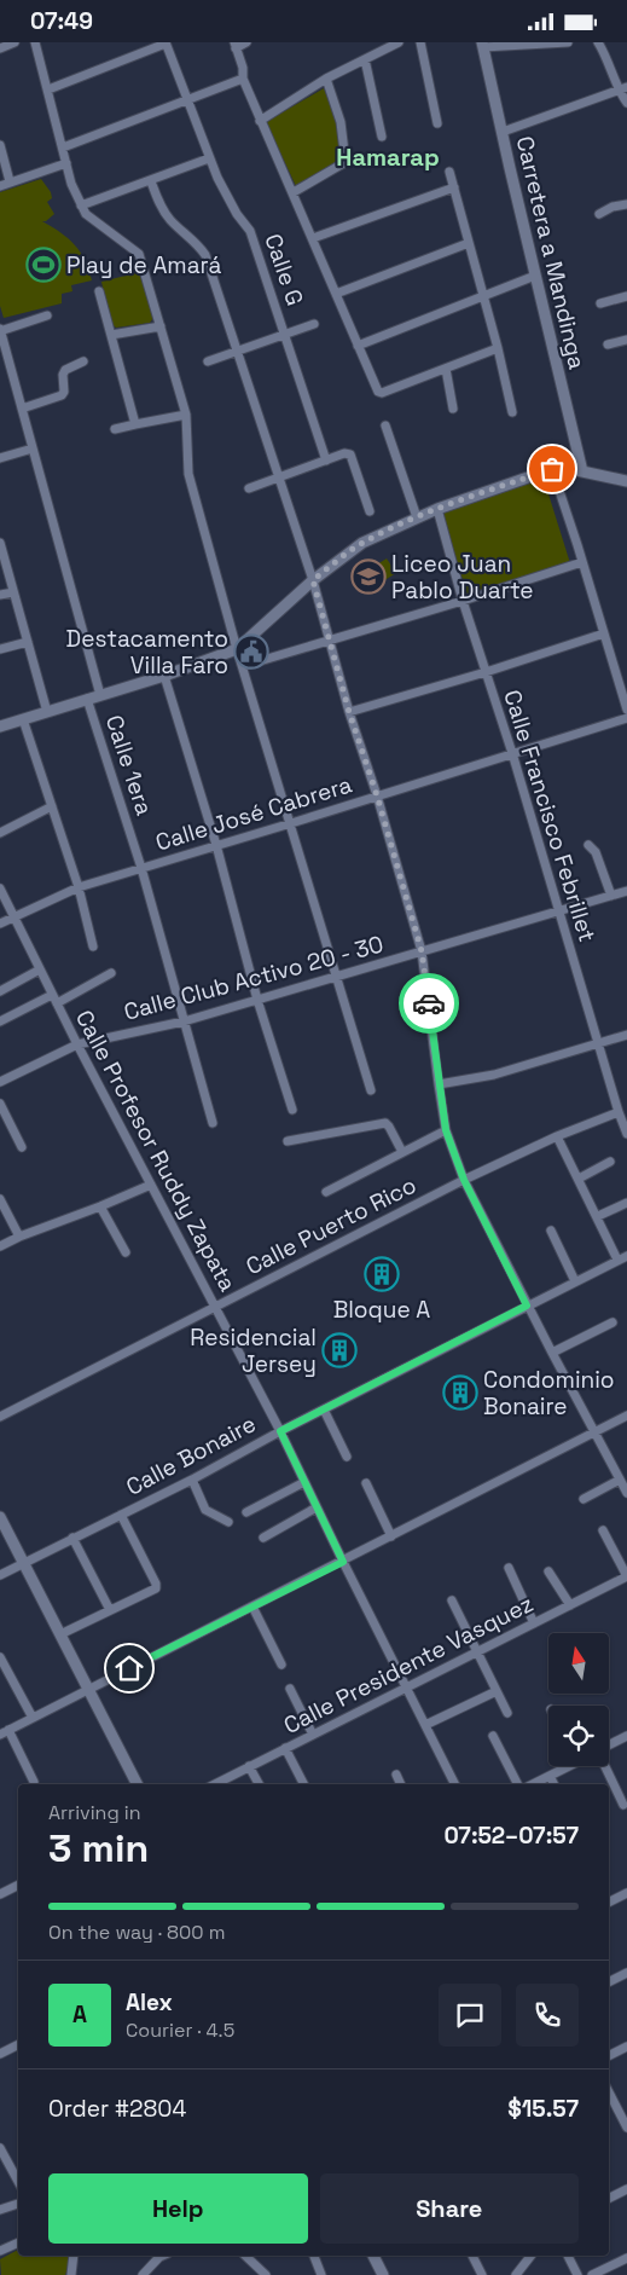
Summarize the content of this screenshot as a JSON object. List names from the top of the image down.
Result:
{
  "streets": {
    "street": [
      "Carretera a Mandinga",
      "Calle G",
      "Calle 1era",
      "Calle José Cabrera",
      "Calle Francisco Febrillet",
      "Calle Club Activo 20 - 30",
      "Calle Profesor Ruddy Zapata",
      "Calle Puerto Rico",
      "Calle Bonaire",
      "Calle Presidente Vasquez"
    ]
  },
  "crossings": [
    ["Calle 1era", "Calle José Cabrera"],
    ["Calle 1era", "Calle Club Activo 20 - 30"],
    ["Calle José Cabrera", "Calle Francisco Febrillet"],
    ["Calle José Cabrera", "Calle Profesor Ruddy Zapata"],
    ["Calle Francisco Febrillet", "Calle Club Activo 20 - 30"],
    ["Calle Francisco Febrillet", "Calle Puerto Rico"],
    ["Calle Club Activo 20 - 30", "Calle Profesor Ruddy Zapata"],
    ["Calle Profesor Ruddy Zapata", "Calle Puerto Rico"],
    ["Calle Profesor Ruddy Zapata", "Calle Bonaire"],
    ["Calle Profesor Ruddy Zapata", "Calle Presidente Vasquez"]
  ],
  "districts": ["Hamarap"],
  "places": {
    "sports": ["Play de Amará"],
    "school or university": ["Liceo Juan Pablo Duarte"],
    "public building": ["Destacamento Villa Faro"],
    "building": ["Bloque A", "Residencial Jersey", "Condominio Bonaire"]
  },
  "north": "top",
  "page": {
    "status": "07:49",
    "heading": ["3 min", "Arriving in", "07:52–07:57"],
    "panel": [
      "Alex",
      "Courier · 4.5",
      "Order #2804",
      "$15.57"
    ],
    "bar": "On the way · 800 m",
    "round": "A",
    "buttons": ["Help", "Share"]
  }
}
